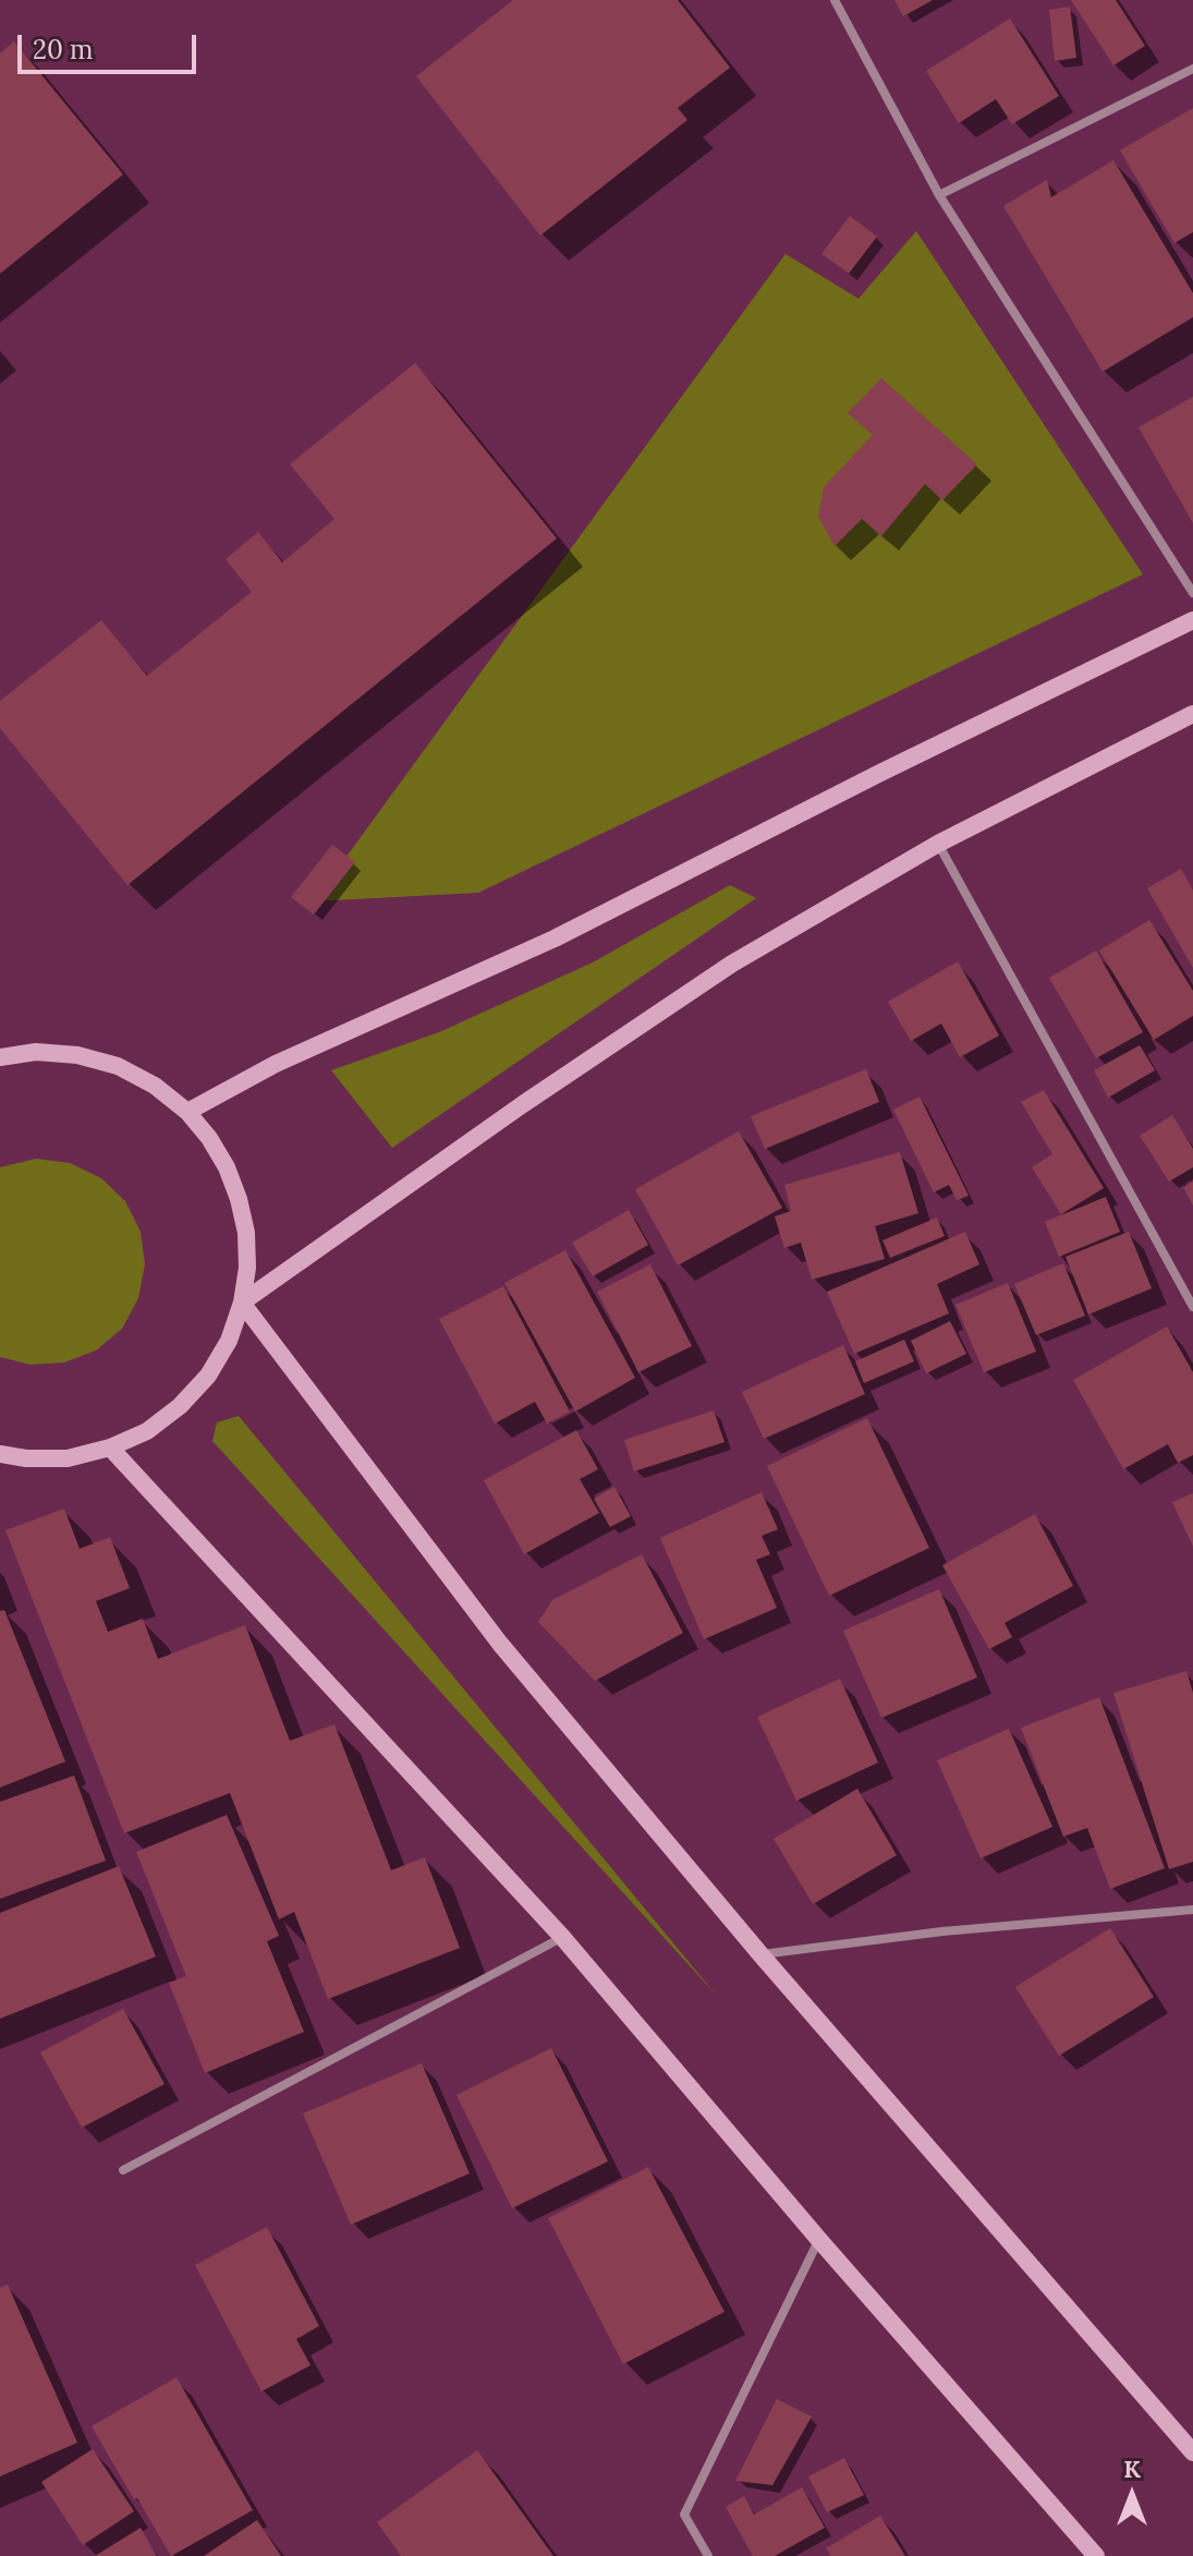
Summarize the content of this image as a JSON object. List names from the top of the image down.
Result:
{
  "scale_bar": "20 m",
  "north": "top"
}
